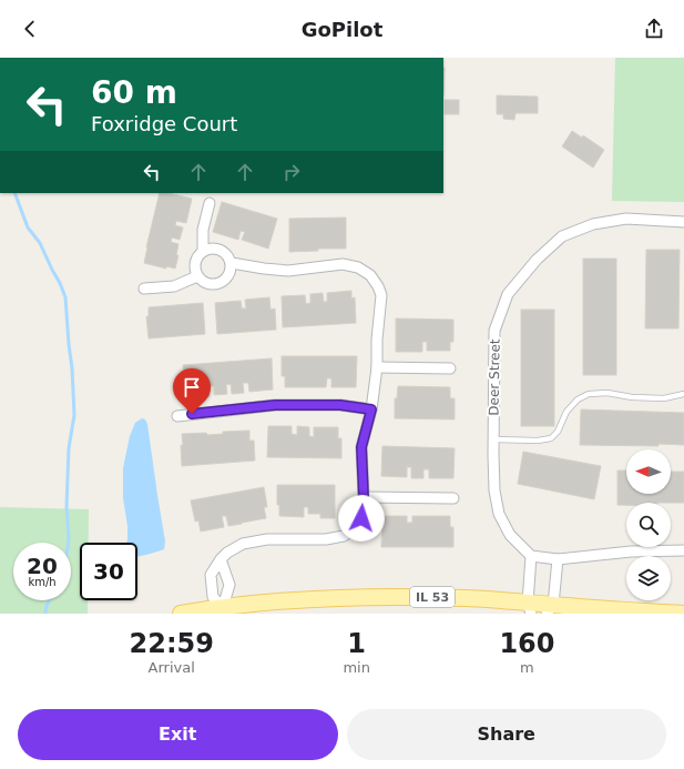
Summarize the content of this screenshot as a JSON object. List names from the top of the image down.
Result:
{
  "streets": {
    "main road": ["IL 53"],
    "street": ["Deer Street"]
  },
  "north": "left",
  "page": {
    "header": "GoPilot",
    "turn": ["60 m", "Foxridge Court"],
    "speed": "20 km/h",
    "limit": "30",
    "eta": [
      "22:59",
      "Arrival",
      "1",
      "min",
      "160",
      "m"
    ],
    "buttons": ["Exit", "Share"]
  }
}
